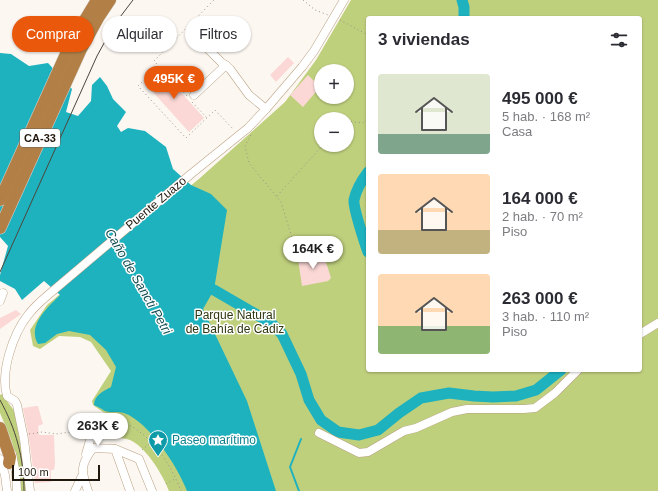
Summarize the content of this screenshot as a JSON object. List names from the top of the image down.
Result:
{
  "streets": {
    "highway": ["CA-33"],
    "street": ["Puente Zuazo"]
  },
  "water": ["Caño de Sancti Petri"],
  "parks": ["Parque Natural de Bahía de Cádiz"],
  "places": {
    "place": ["Paseo marítimo"]
  },
  "scale_bar": "100 m",
  "page": {
    "chip": ["Comprar", "Alquilar", "Filtros"],
    "heading": "3 viviendas",
    "map_buttons": ["+", "−"],
    "list": [
      {
        "name": "495 000 €",
        "note": "5 hab. · 168 m² · Casa"
      },
      {
        "name": "164 000 €",
        "note": "2 hab. · 70 m² · Piso"
      },
      {
        "name": "263 000 €",
        "note": "3 hab. · 110 m² · Piso"
      }
    ],
    "price": ["495K €", "164K €", "263K €"],
    "scale": "100 m"
  }
}
